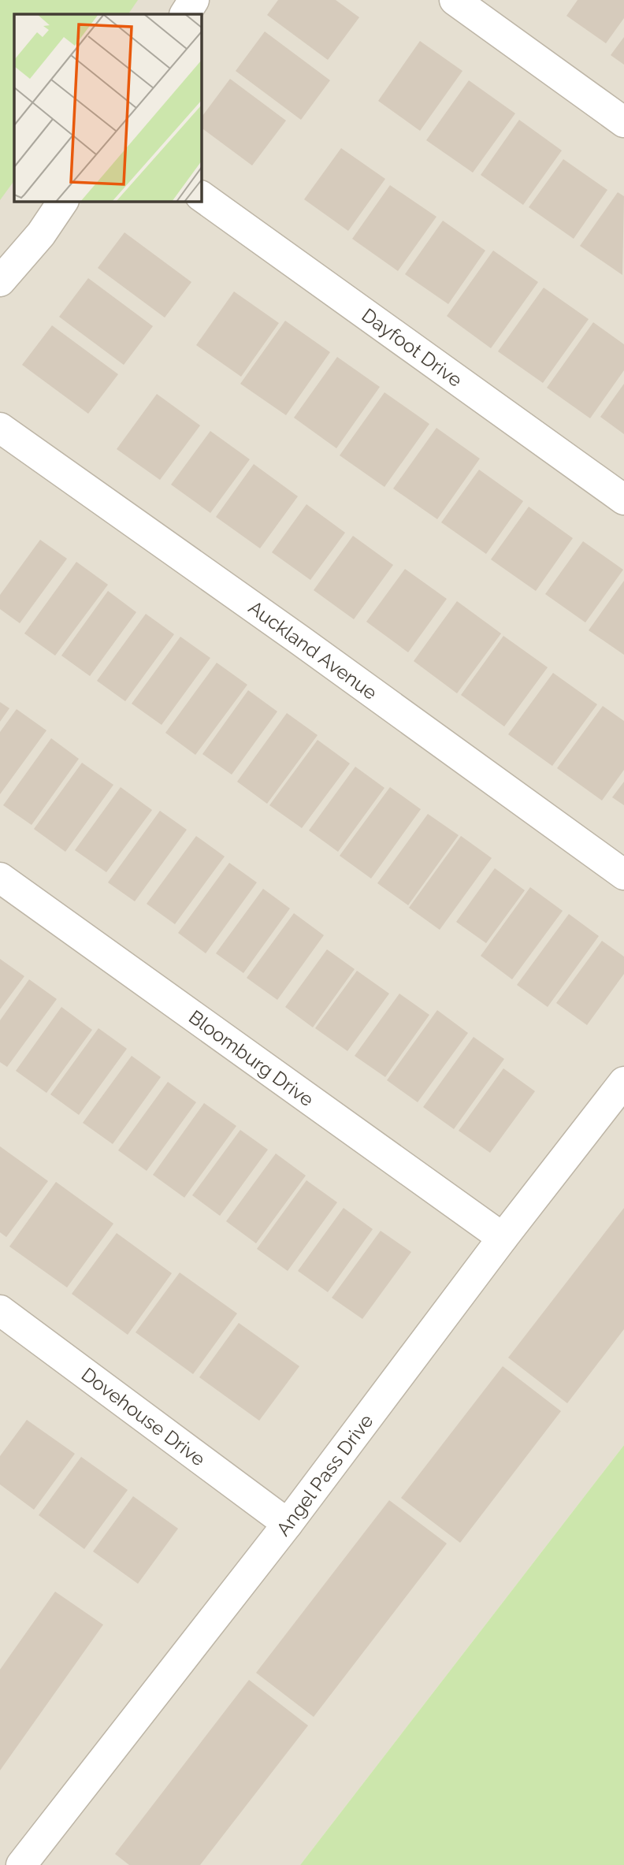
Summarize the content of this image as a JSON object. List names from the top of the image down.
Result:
{
  "streets": {
    "street": [
      "Dayfoot Drive",
      "Auckland Avenue",
      "Bloomburg Drive",
      "Dovehouse Drive",
      "Angel Pass Drive"
    ]
  },
  "crossings": [
    ["Bloomburg Drive", "Angel Pass Drive"],
    ["Dovehouse Drive", "Angel Pass Drive"]
  ]
}
